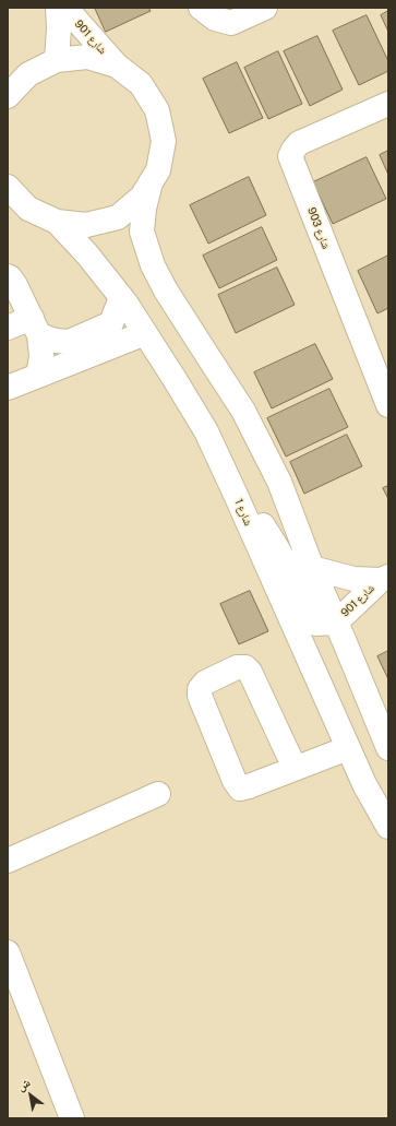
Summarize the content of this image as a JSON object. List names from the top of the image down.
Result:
{
  "streets": {
    "street": ["شارع 901", "شارع 903", "شارع 1"]
  },
  "north": "top left"
}
